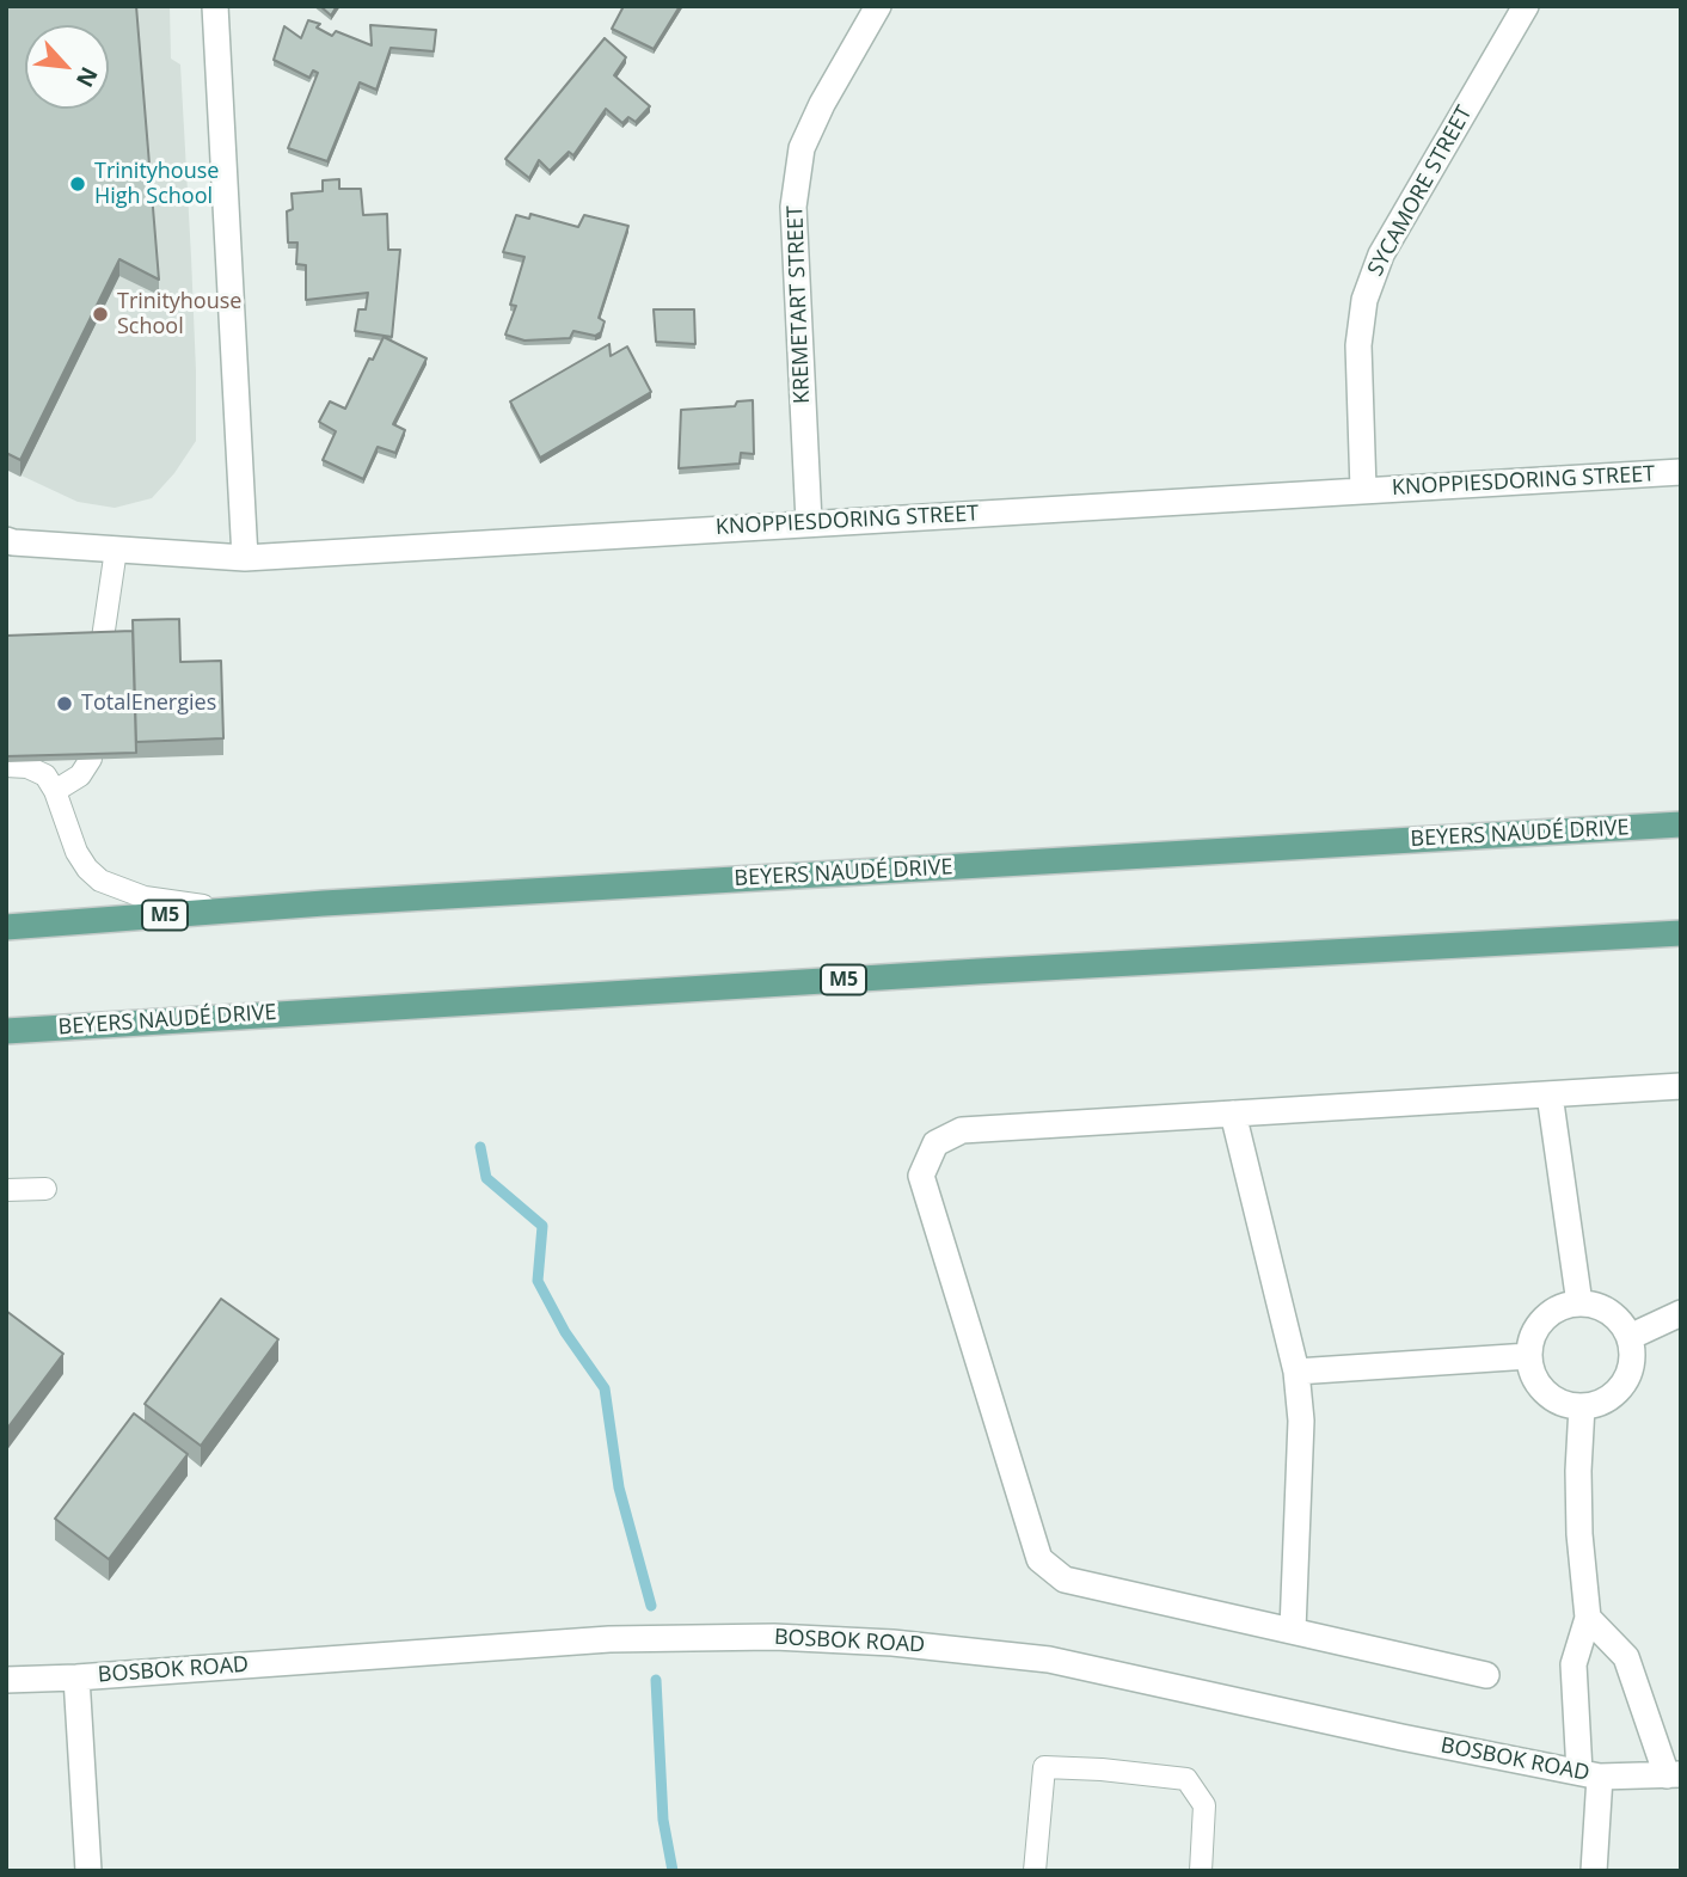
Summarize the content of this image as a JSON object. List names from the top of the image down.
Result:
{
  "streets": {
    "main road": ["BEYERS NAUDÉ DRIVE", "M5"],
    "street": [
      "SYCAMORE STREET",
      "KREMETART STREET",
      "KNOPPIESDORING STREET",
      "BOSBOK ROAD"
    ]
  },
  "crossings": [
    ["SYCAMORE STREET", "KNOPPIESDORING STREET"],
    ["KREMETART STREET", "KNOPPIESDORING STREET"]
  ],
  "places": ["Trinityhouse High School", "Trinityhouse School", "TotalEnergies"],
  "north": "bottom right"
}
